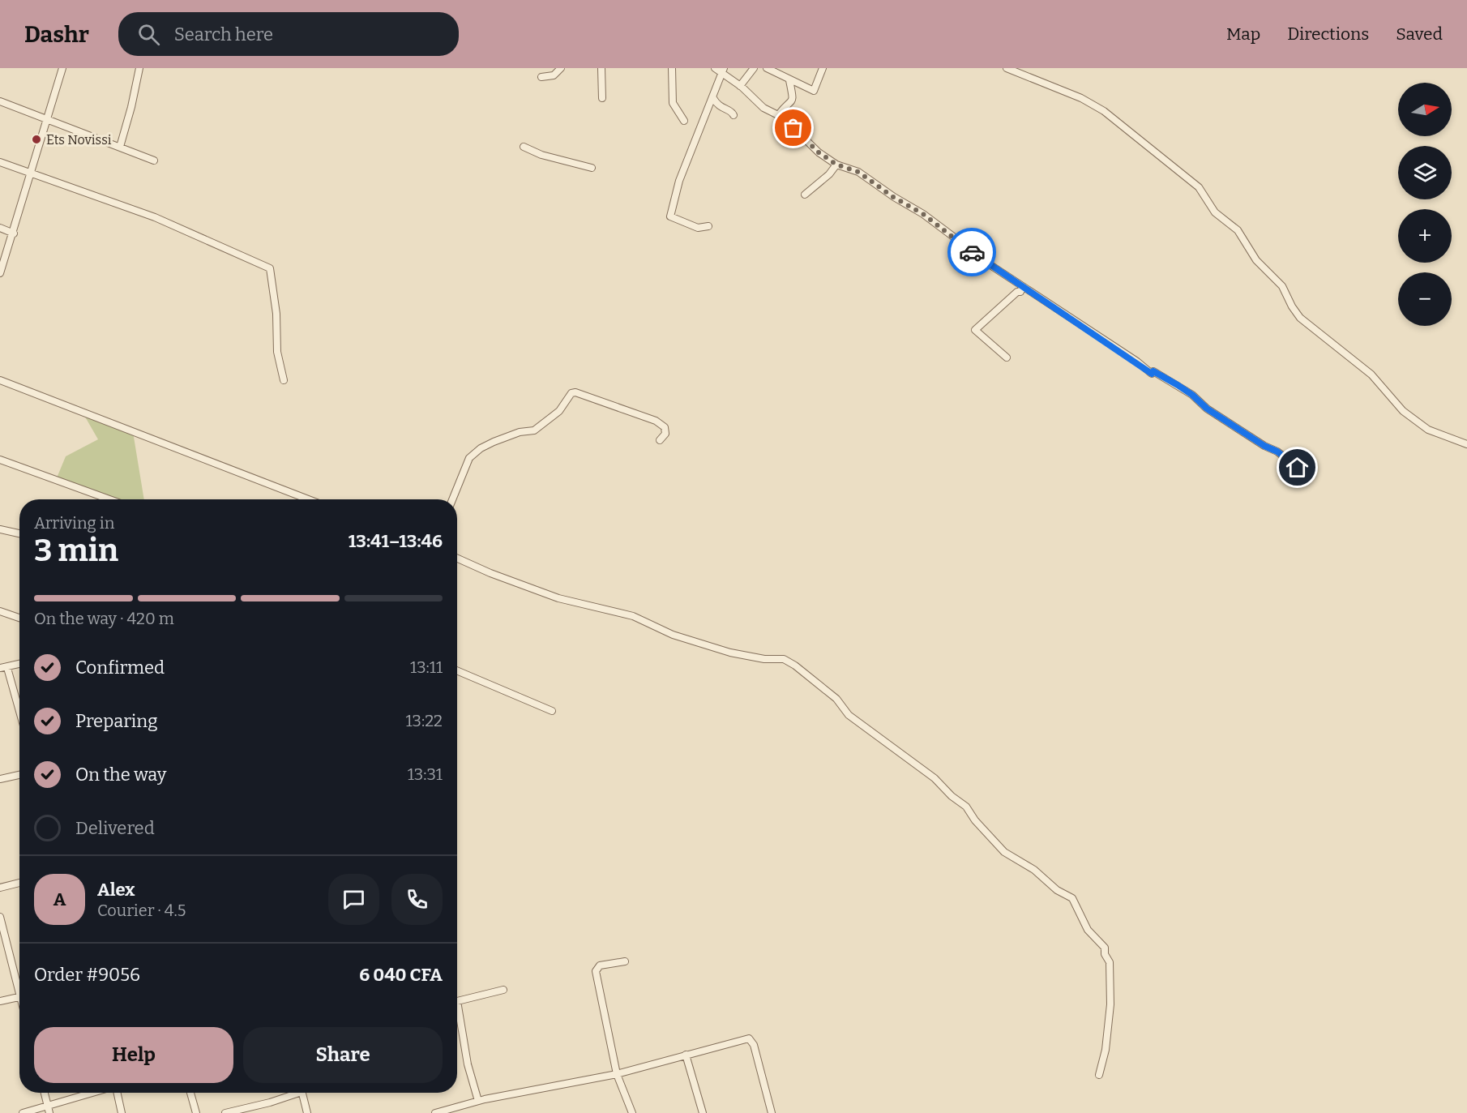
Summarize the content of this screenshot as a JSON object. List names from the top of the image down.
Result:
{
  "places": ["Ets Novissi"],
  "north": "right",
  "page": {
    "header": "Dashr",
    "search": "Search here",
    "nav": ["Map", "Directions", "Saved"],
    "map_buttons": ["+", "−"],
    "heading": ["3 min", "Arriving in", "13:41–13:46"],
    "panel": [
      "Alex",
      "Courier · 4.5",
      "Order #9056",
      "6 040 CFA"
    ],
    "bar": "On the way · 420 m",
    "list": [
      ["Confirmed", "13:11"],
      ["Preparing", "13:22"],
      ["On the way", "13:31"],
      "Delivered"
    ],
    "round": "A",
    "buttons": ["Help", "Share"]
  }
}
